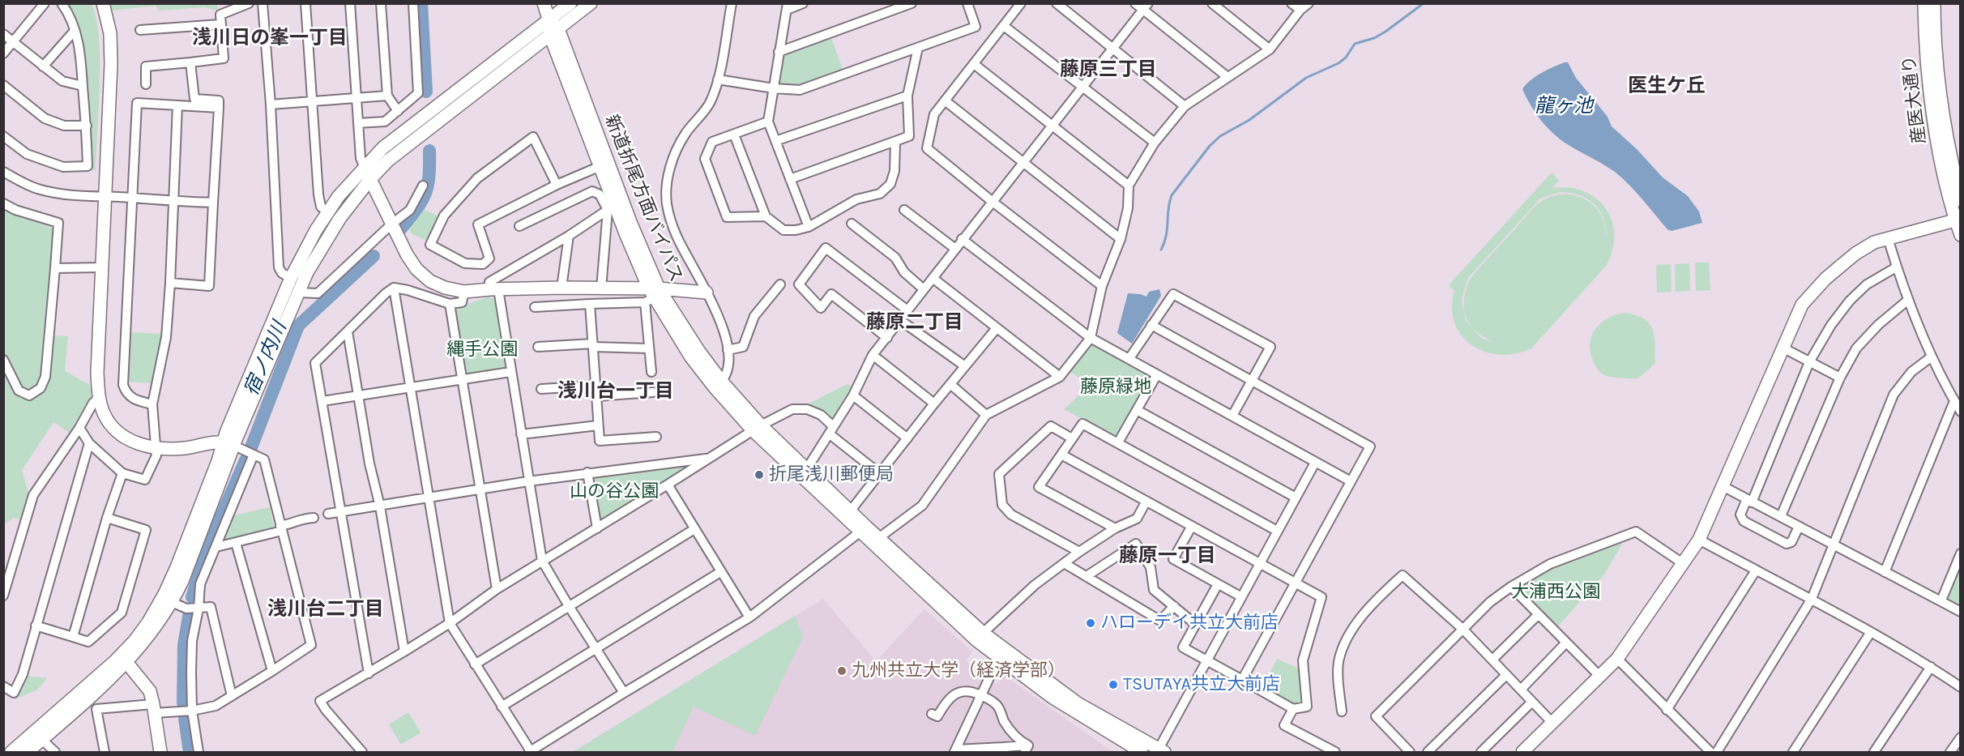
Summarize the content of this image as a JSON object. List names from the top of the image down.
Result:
{
  "streets": {
    "street": ["産医大通り", "新道折尾方面バイパス"]
  },
  "districts": [
    "浅川日の峯一丁目",
    "藤原三丁目",
    "医生ケ丘",
    "藤原二丁目",
    "浅川台一丁目",
    "藤原一丁目",
    "浅川台二丁目"
  ],
  "water": ["龍ヶ池", "宿ノ内川"],
  "parks": [
    "縄手公園",
    "藤原緑地",
    "山の谷公園",
    "大浦西公園"
  ],
  "places": [
    "折尾浅川郵便局",
    "ハローデイ共立大前店",
    "九州共立大学（経済学部）",
    "TSUTAYA共立大前店"
  ]
}
